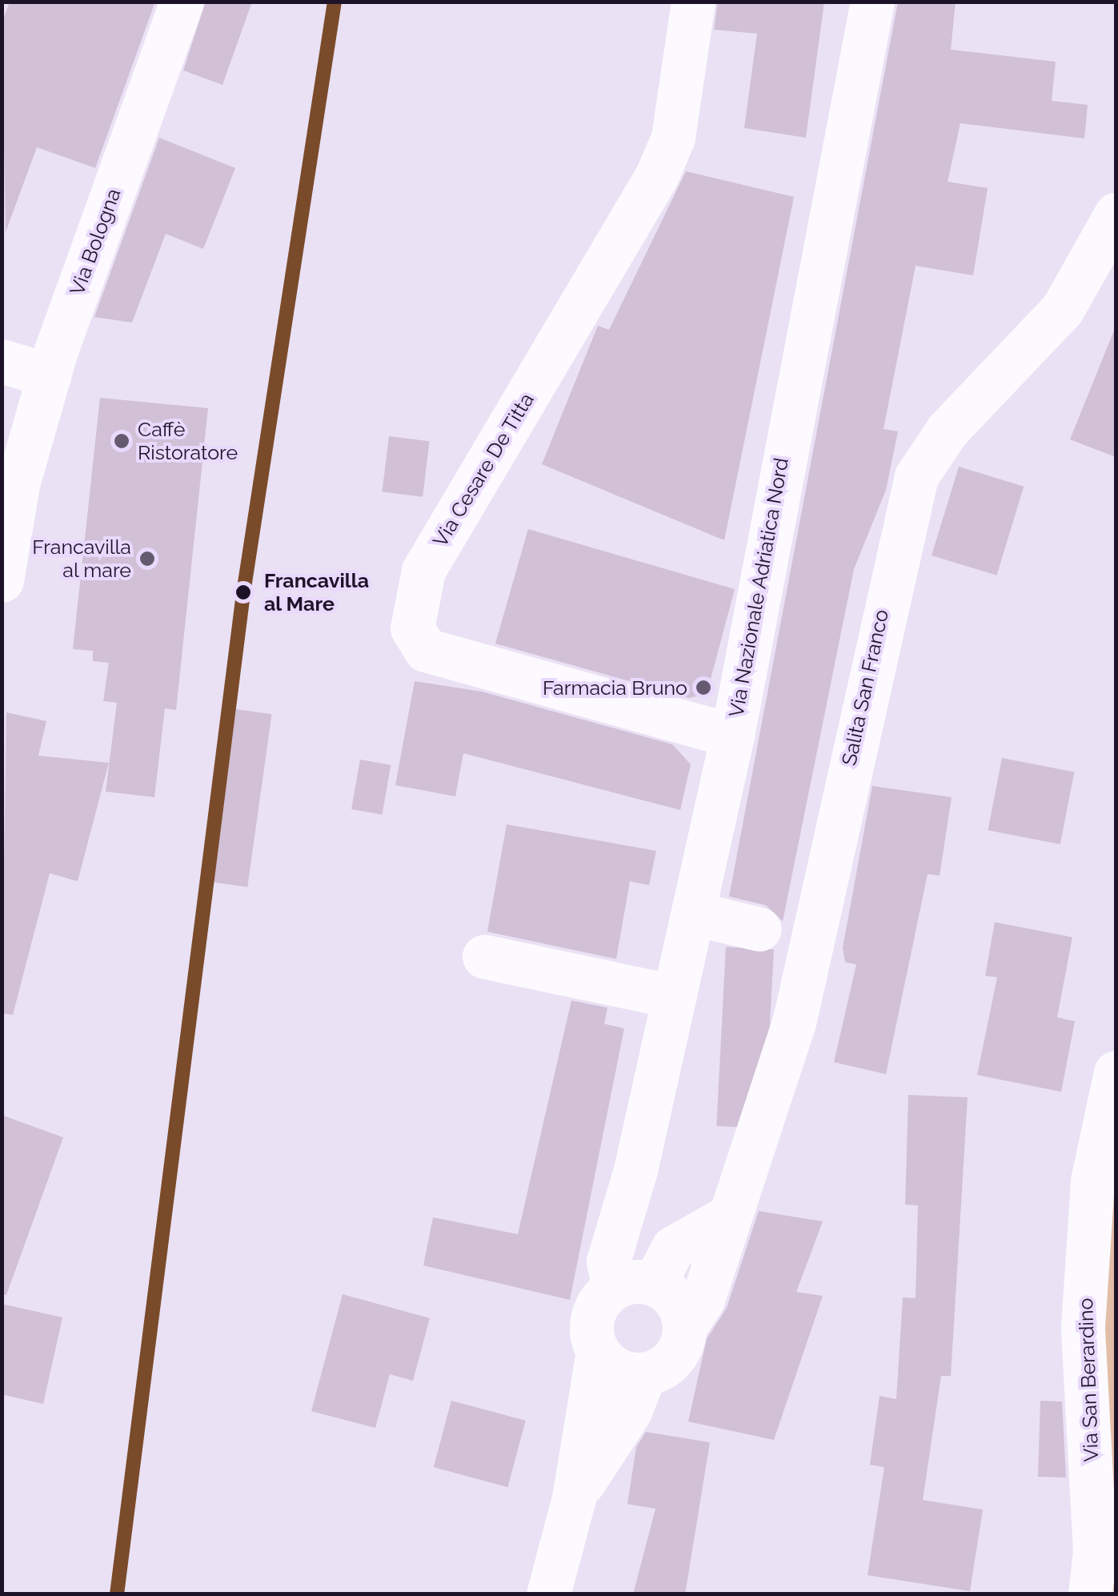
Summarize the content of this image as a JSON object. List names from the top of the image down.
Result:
{
  "streets": {
    "main road": [
      "Via Bologna",
      "Via Cesare De Titta",
      "Via Nazionale Adriatica Nord",
      "Salita San Franco",
      "Via San Berardino"
    ]
  },
  "crossings": [
    ["Via Cesare De Titta", "Via Nazionale Adriatica Nord"],
    ["Via Nazionale Adriatica Nord", "Salita San Franco"]
  ],
  "places": [
    "Caffè Ristoratore",
    "Francavilla al mare",
    "Francavilla al Mare",
    "Farmacia Bruno"
  ]
}
